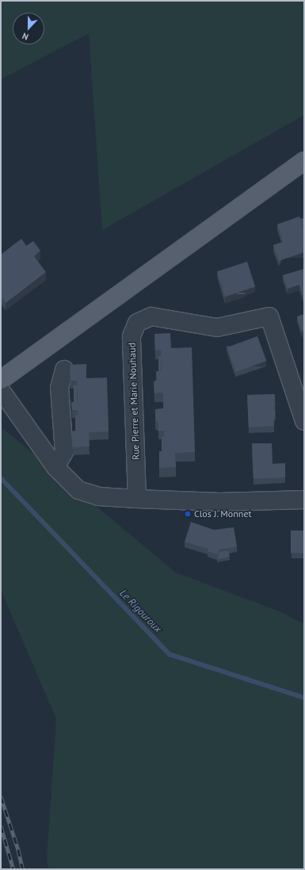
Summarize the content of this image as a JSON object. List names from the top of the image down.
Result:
{
  "streets": {
    "street": ["Rue Pierre et Marie Nouhaud"]
  },
  "water": ["Le Rigouroux"],
  "places": ["Clos J. Monnet"],
  "north": "bottom"
}
